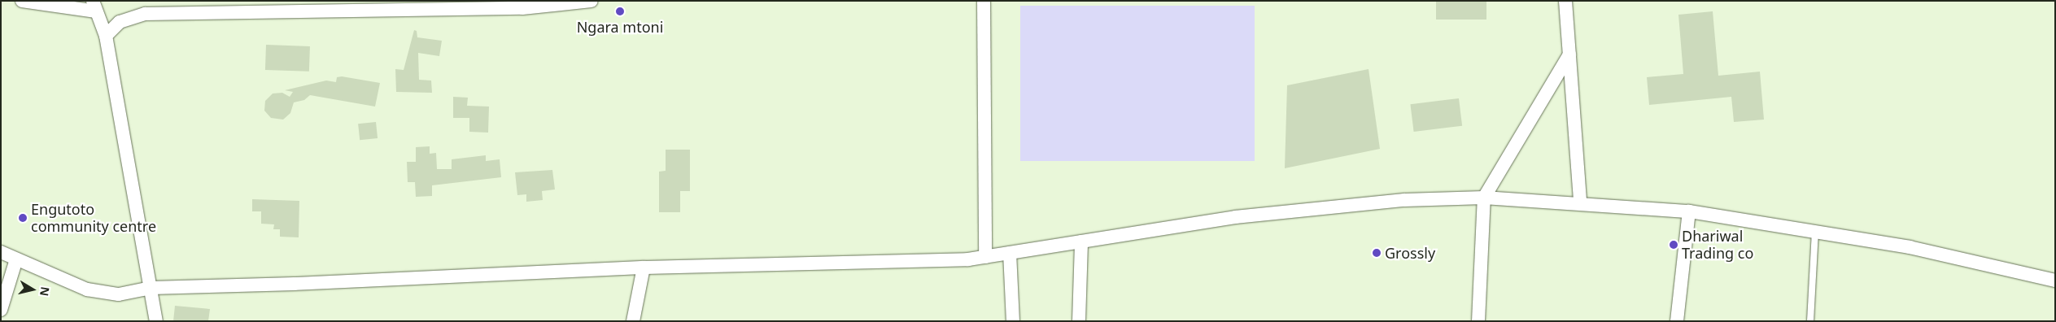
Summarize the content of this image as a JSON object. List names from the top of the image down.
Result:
{
  "places": [
    "Ngara mtoni",
    "Engutoto community centre",
    "Dhariwal Trading co",
    "Grossly"
  ],
  "north": "right"
}
